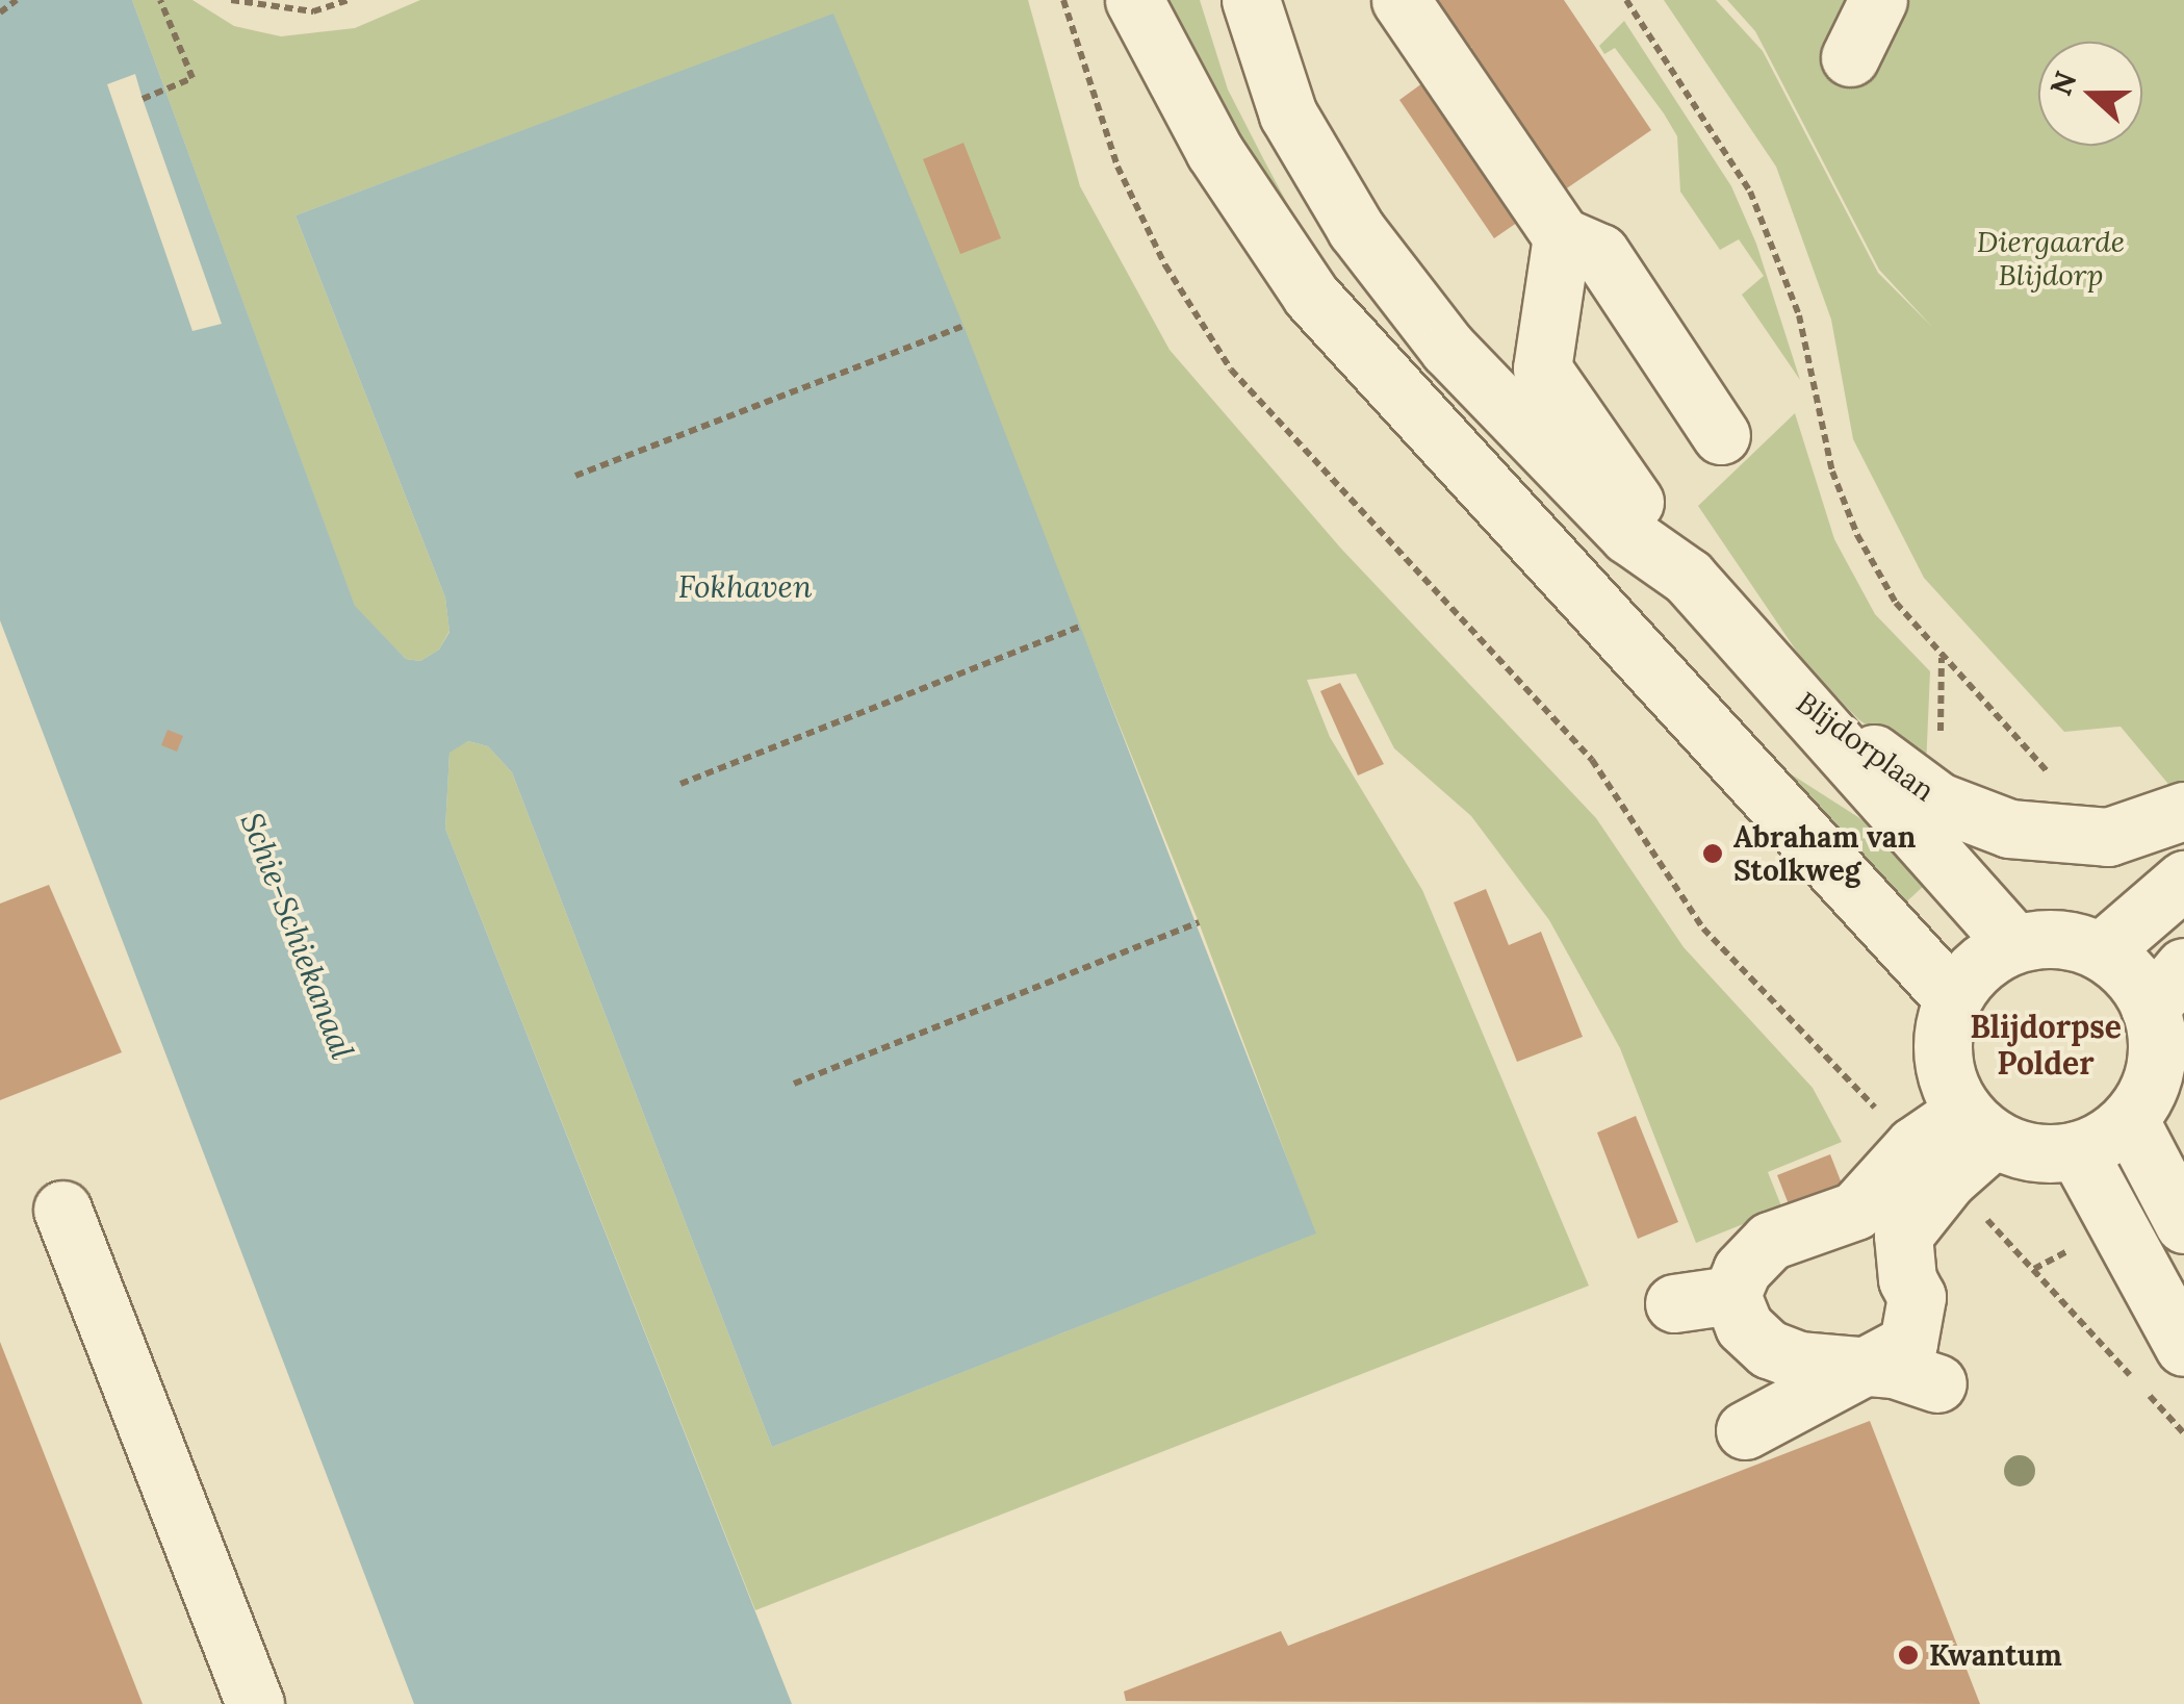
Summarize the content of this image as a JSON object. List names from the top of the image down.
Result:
{
  "streets": {
    "street": ["Blijdorplaan"]
  },
  "districts": ["Blijdorpse Polder"],
  "water": ["Fokhaven", "Schie-Schiekanaal"],
  "parks": ["Diergaarde Blijdorp"],
  "places": ["Abraham van Stolkweg", "Kwantum"],
  "north": "left"
}
